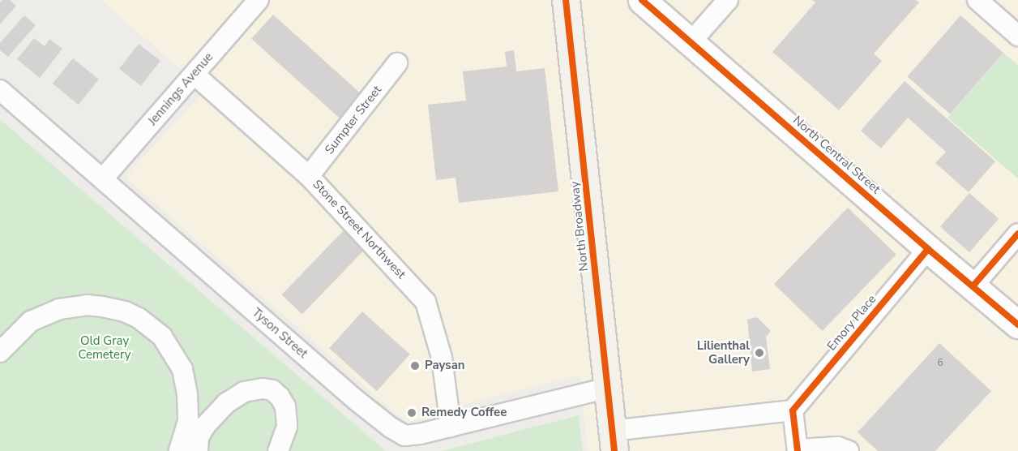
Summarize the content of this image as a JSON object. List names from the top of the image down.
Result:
{
  "streets": {
    "main road": ["North Central Street", "North Broadway"],
    "street": [
      "Jennings Avenue",
      "Sumpter Street",
      "Stone Street Northwest",
      "Emory Place",
      "Tyson Street"
    ]
  },
  "crossings": [
    ["Jennings Avenue", "Stone Street Northwest"],
    ["Jennings Avenue", "Tyson Street"],
    ["Sumpter Street", "Stone Street Northwest"],
    ["North Central Street", "Emory Place"],
    ["North Broadway", "Tyson Street"],
    ["Stone Street Northwest", "Tyson Street"]
  ],
  "parks": ["Old Gray Cemetery"],
  "places": ["Lilienthal Gallery", "Paysan", "Remedy Coffee"],
  "house_numbers": ["6"]
}
